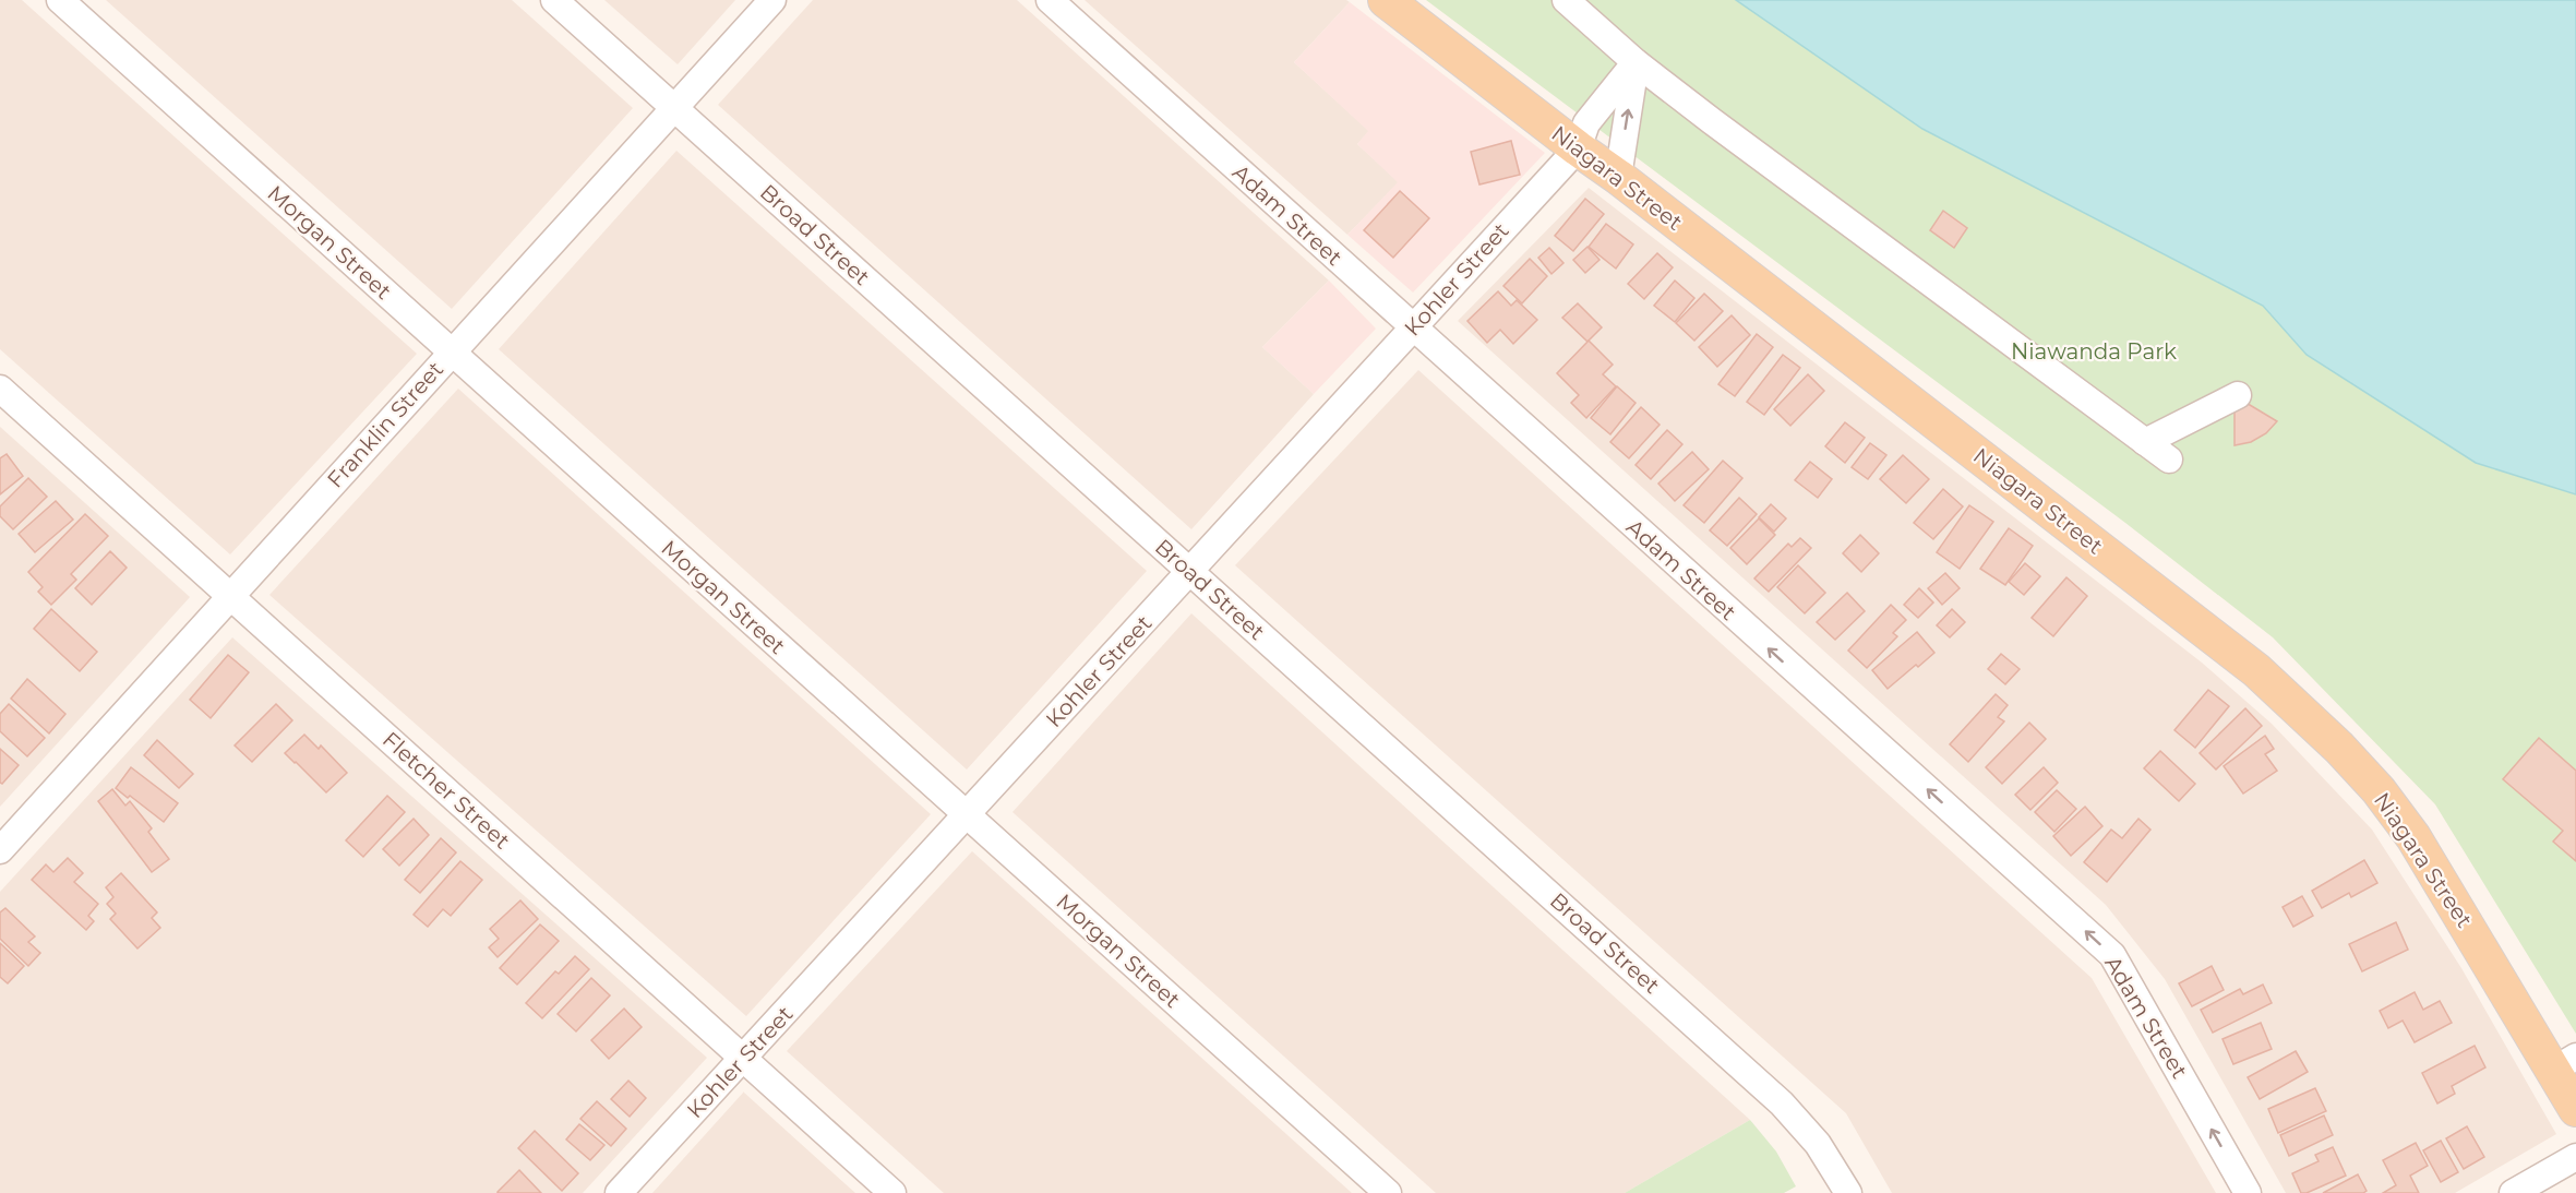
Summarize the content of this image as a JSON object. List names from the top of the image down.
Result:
{
  "streets": {
    "main road": ["Niagara Street"],
    "street": [
      "Adam Street",
      "Broad Street",
      "Morgan Street",
      "Kohler Street",
      "Franklin Street",
      "Fletcher Street"
    ]
  },
  "crossings": [
    ["Niagara Street", "Kohler Street"],
    ["Adam Street", "Kohler Street"],
    ["Broad Street", "Kohler Street"],
    ["Broad Street", "Franklin Street"],
    ["Morgan Street", "Kohler Street"],
    ["Morgan Street", "Franklin Street"],
    ["Kohler Street", "Fletcher Street"],
    ["Franklin Street", "Fletcher Street"]
  ],
  "one_way": ["Adam Street"],
  "parks": ["Niawanda Park"]
}
